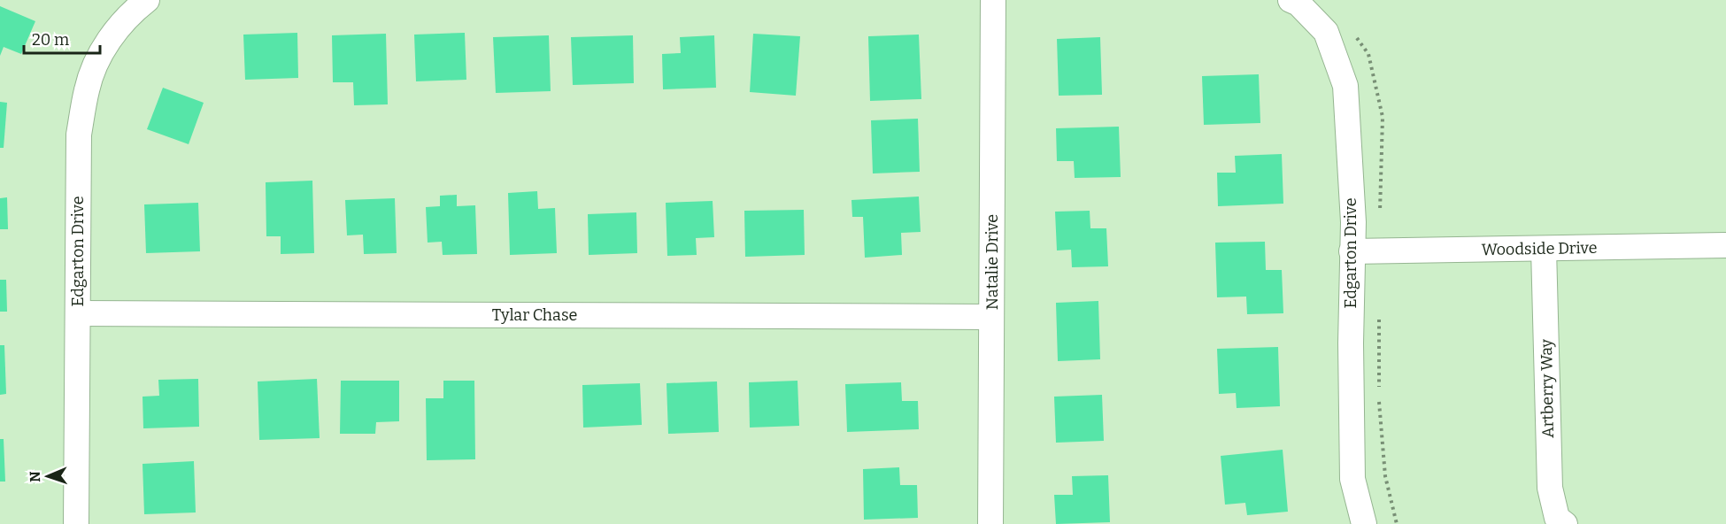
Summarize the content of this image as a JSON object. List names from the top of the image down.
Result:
{
  "streets": {
    "street": [
      "Woodside Drive",
      "Edgarton Drive",
      "Natalie Drive",
      "Tylar Chase",
      "Artberry Way"
    ]
  },
  "crossings": [
    ["Woodside Drive", "Edgarton Drive"],
    ["Woodside Drive", "Artberry Way"],
    ["Edgarton Drive", "Tylar Chase"],
    ["Natalie Drive", "Tylar Chase"]
  ],
  "scale_bar": "20 m",
  "north": "left"
}
